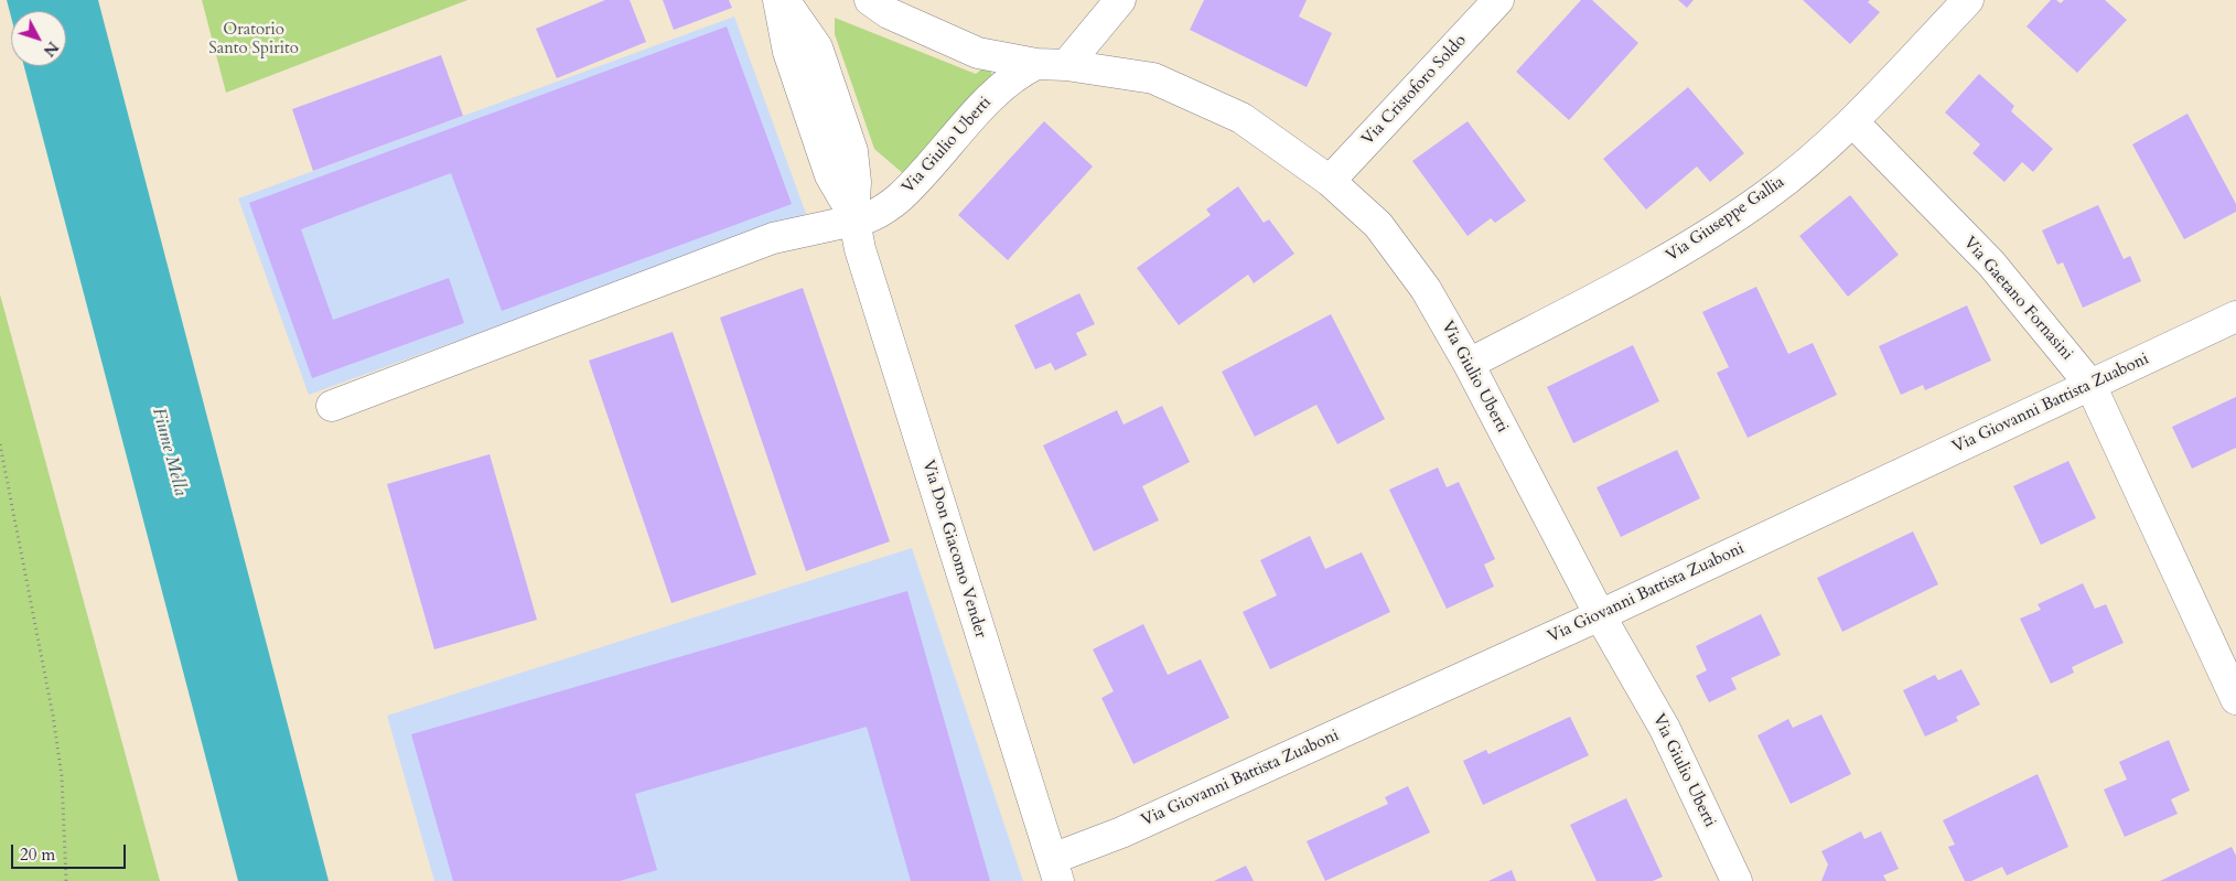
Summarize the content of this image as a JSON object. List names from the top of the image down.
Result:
{
  "streets": {
    "street": [
      "Via Cristoforo Soldo",
      "Via Giulio Uberti",
      "Via Giuseppe Gallia",
      "Via Gaetano Fornasini",
      "Via Giovanni Battista Zuaboni",
      "Via Don Giacomo Vender"
    ]
  },
  "crossings": [
    ["Via Cristoforo Soldo", "Via Giulio Uberti"],
    ["Via Giulio Uberti", "Via Giuseppe Gallia"],
    ["Via Giulio Uberti", "Via Giovanni Battista Zuaboni"],
    ["Via Giulio Uberti", "Via Don Giacomo Vender"],
    ["Via Giuseppe Gallia", "Via Gaetano Fornasini"],
    ["Via Gaetano Fornasini", "Via Giovanni Battista Zuaboni"],
    ["Via Giovanni Battista Zuaboni", "Via Don Giacomo Vender"]
  ],
  "water": ["Fiume Mella"],
  "parks": ["Oratorio Santo Spirito"],
  "scale_bar": "20 m",
  "north": "bottom right"
}
